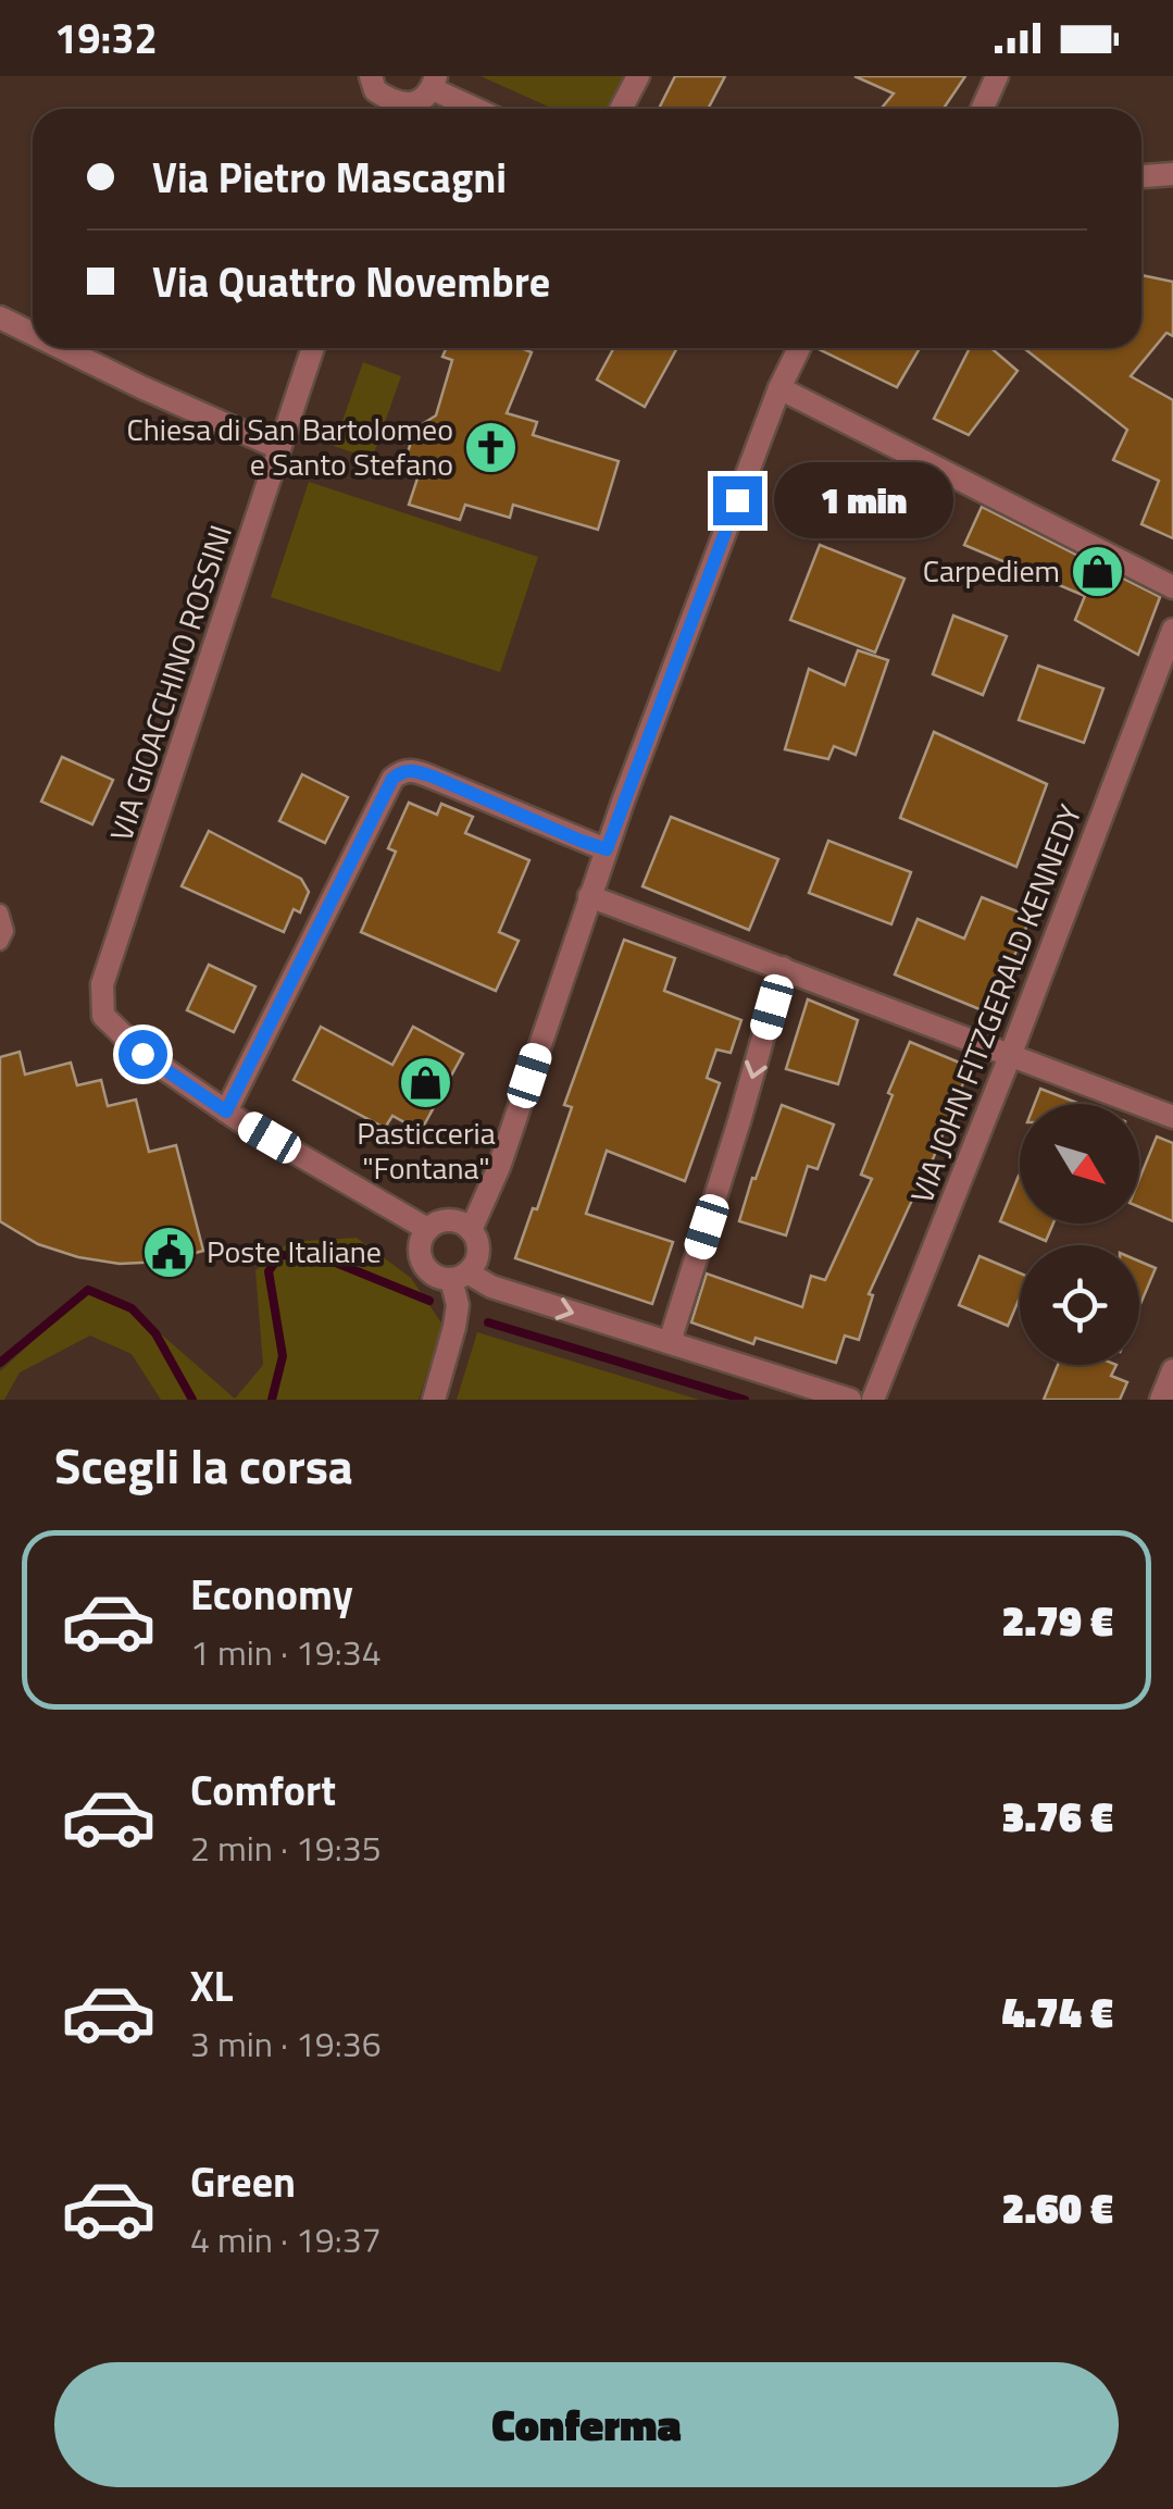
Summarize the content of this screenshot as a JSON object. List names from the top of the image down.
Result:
{
  "streets": {
    "street": ["VIA GIOACCHINO ROSSINI", "VIA JOHN FITZGERALD KENNEDY"]
  },
  "places": {
    "church": ["Chiesa di San Bartolomeo e Santo Stefano"],
    "shop": ["Carpediem", "Pasticceria \"Fontana\""],
    "public building": ["Poste Italiane"]
  },
  "north": "bottom right",
  "page": {
    "status": "19:32",
    "banner": ["Via Pietro Mascagni", "Via Quattro Novembre"],
    "bubble": "1 min",
    "heading": "Scegli la corsa",
    "list": [
      {
        "name": "Economy",
        "note": "1 min · 19:34",
        "value": "2.79 €"
      },
      {
        "name": "Comfort",
        "note": "2 min · 19:35",
        "value": "3.76 €"
      },
      {
        "name": "XL",
        "note": "3 min · 19:36",
        "value": "4.74 €"
      },
      {
        "name": "Green",
        "note": "4 min · 19:37",
        "value": "2.60 €"
      }
    ],
    "buttons": "Conferma"
  }
}
